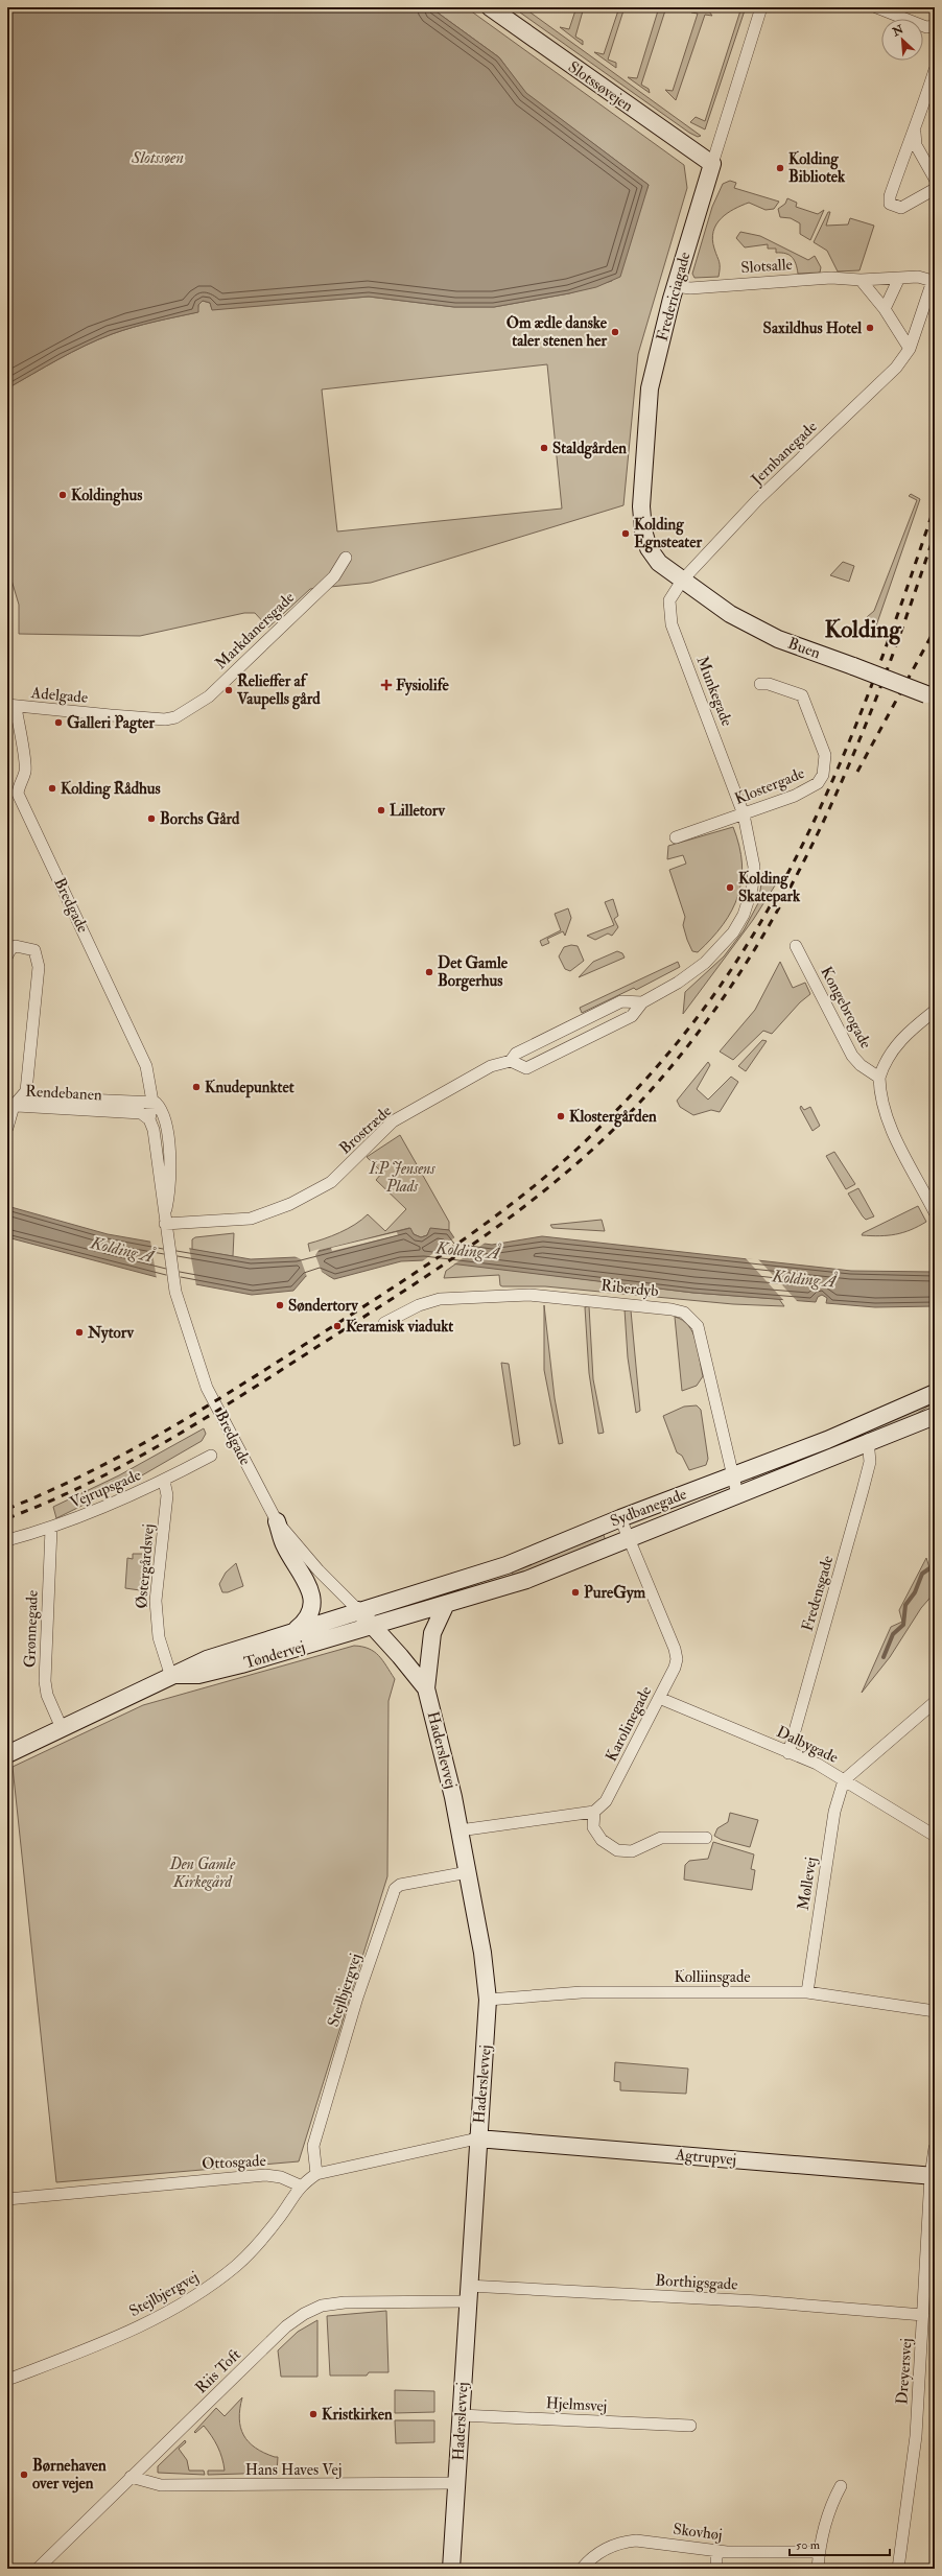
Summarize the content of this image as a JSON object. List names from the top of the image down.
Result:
{
  "streets": {
    "main road": [
      "Slotssøvejen",
      "Fredericiagade",
      "Buen",
      "Bredgade",
      "Sydbanegade",
      "Tøndervej",
      "Haderslevvej",
      "Agtrupvej"
    ],
    "street": [
      "Slotsalle",
      "Jernbanegade",
      "Markdanersgade",
      "Munkegade",
      "Adelgade",
      "Klostergade",
      "Kongebrogade",
      "Rendebanen",
      "Brostræde",
      "Riberdyb",
      "Vejrupsgade",
      "Østergårdsvej",
      "Fredensgade",
      "Grønnegade",
      "Karolinegade",
      "Dalbygade",
      "Møllevej",
      "Kolliinsgade",
      "Stejlbjergvej",
      "Ottosgade",
      "Borthigsgade",
      "Riis Toft",
      "Dreyersvej",
      "Hjelmsvej",
      "Hans Haves Vej",
      "Skovhøj"
    ]
  },
  "crossings": [
    ["Slotssøvejen", "Fredericiagade"],
    ["Slotsalle", "Fredericiagade"],
    ["Slotsalle", "Jernbanegade"],
    ["Fredericiagade", "Jernbanegade"],
    ["Fredericiagade", "Buen"],
    ["Fredericiagade", "Munkegade"],
    ["Jernbanegade", "Buen"],
    ["Jernbanegade", "Munkegade"],
    ["Markdanersgade", "Adelgade"],
    ["Buen", "Munkegade"],
    ["Munkegade", "Klostergade"],
    ["Adelgade", "Bredgade"],
    ["Bredgade", "Rendebanen"],
    ["Bredgade", "Brostræde"],
    ["Bredgade", "Sydbanegade"],
    ["Bredgade", "Tøndervej"],
    ["Bredgade", "Haderslevvej"],
    ["Riberdyb", "Sydbanegade"],
    ["Vejrupsgade", "Østergårdsvej"],
    ["Vejrupsgade", "Grønnegade"],
    ["Sydbanegade", "Fredensgade"],
    ["Sydbanegade", "Tøndervej"],
    ["Sydbanegade", "Karolinegade"],
    ["Sydbanegade", "Haderslevvej"],
    ["Østergårdsvej", "Tøndervej"],
    ["Fredensgade", "Dalbygade"],
    ["Grønnegade", "Tøndervej"],
    ["Tøndervej", "Haderslevvej"],
    ["Karolinegade", "Dalbygade"],
    ["Dalbygade", "Møllevej"],
    ["Haderslevvej", "Kolliinsgade"],
    ["Haderslevvej", "Stejlbjergvej"],
    ["Haderslevvej", "Agtrupvej"],
    ["Haderslevvej", "Borthigsgade"],
    ["Haderslevvej", "Riis Toft"],
    ["Haderslevvej", "Hjelmsvej"],
    ["Haderslevvej", "Hans Haves Vej"],
    ["Møllevej", "Kolliinsgade"],
    ["Stejlbjergvej", "Ottosgade"],
    ["Agtrupvej", "Dreyersvej"],
    ["Borthigsgade", "Riis Toft"],
    ["Borthigsgade", "Dreyersvej"],
    ["Riis Toft", "Hans Haves Vej"]
  ],
  "districts": ["Kolding"],
  "water": ["Slotssøen", "Kolding Å"],
  "parks": ["I.P Jensens Plads", "Den Gamle Kirkegård"],
  "places": {
    "other": [
      "Kolding Bibliotek",
      "Saxildhus Hotel",
      "Om ædle danske taler stenen her",
      "Staldgården",
      "Koldinghus",
      "Kolding Egnsteater",
      "Relieffer af Vaupells gård",
      "Galleri Pagter",
      "Kolding Rådhus",
      "Lilletorv",
      "Borchs Gård",
      "Kolding Skatepark",
      "Det Gamle Borgerhus",
      "Knudepunktet",
      "Klostergården",
      "Søndertorv",
      "Keramisk viadukt",
      "Nytorv",
      "PureGym",
      "Kristkirken",
      "Børnehaven over vejen"
    ],
    "health": ["Fysiolife"]
  },
  "scale_bar": "50 m",
  "north": "top left"
}
